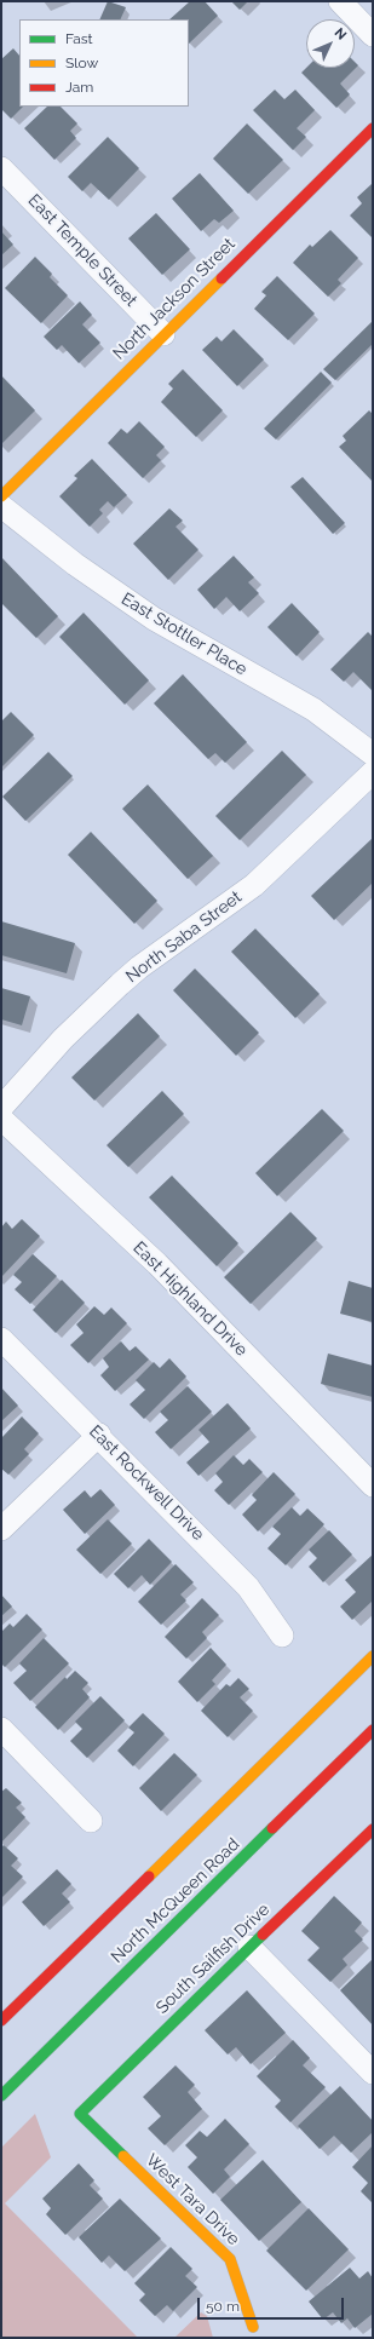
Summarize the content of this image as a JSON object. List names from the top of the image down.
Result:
{
  "streets": {
    "street": [
      "East Temple Street",
      "North Jackson Street",
      "East Stottler Place",
      "North Saba Street",
      "East Highland Drive",
      "East Rockwell Drive",
      "North McQueen Road",
      "South Sailfish Drive",
      "West Tara Drive"
    ]
  },
  "crossings": [
    ["East Temple Street", "North Jackson Street"],
    ["South Sailfish Drive", "West Tara Drive"]
  ],
  "legend": ["Fast", "Slow", "Jam"],
  "scale_bar": "50 m",
  "north": "top right"
}
